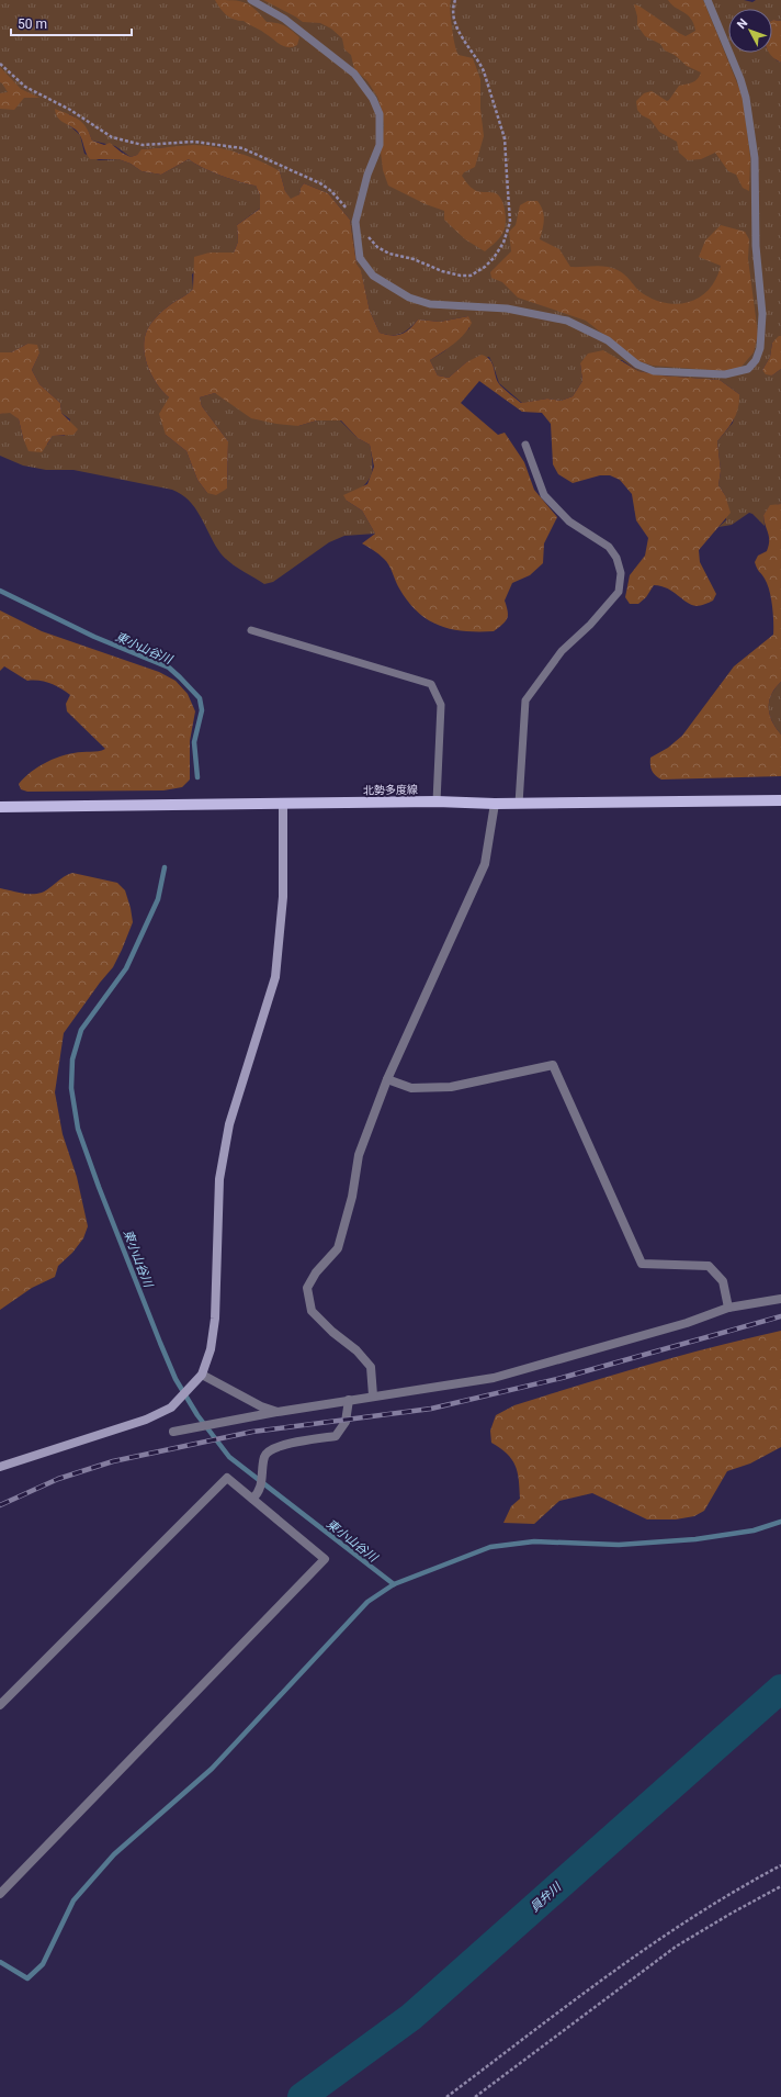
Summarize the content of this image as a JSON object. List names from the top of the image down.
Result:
{
  "streets": {
    "main road": ["北勢多度線"]
  },
  "water": ["東小山谷川", "員弁川"],
  "scale_bar": "50 m",
  "north": "top left"
}
